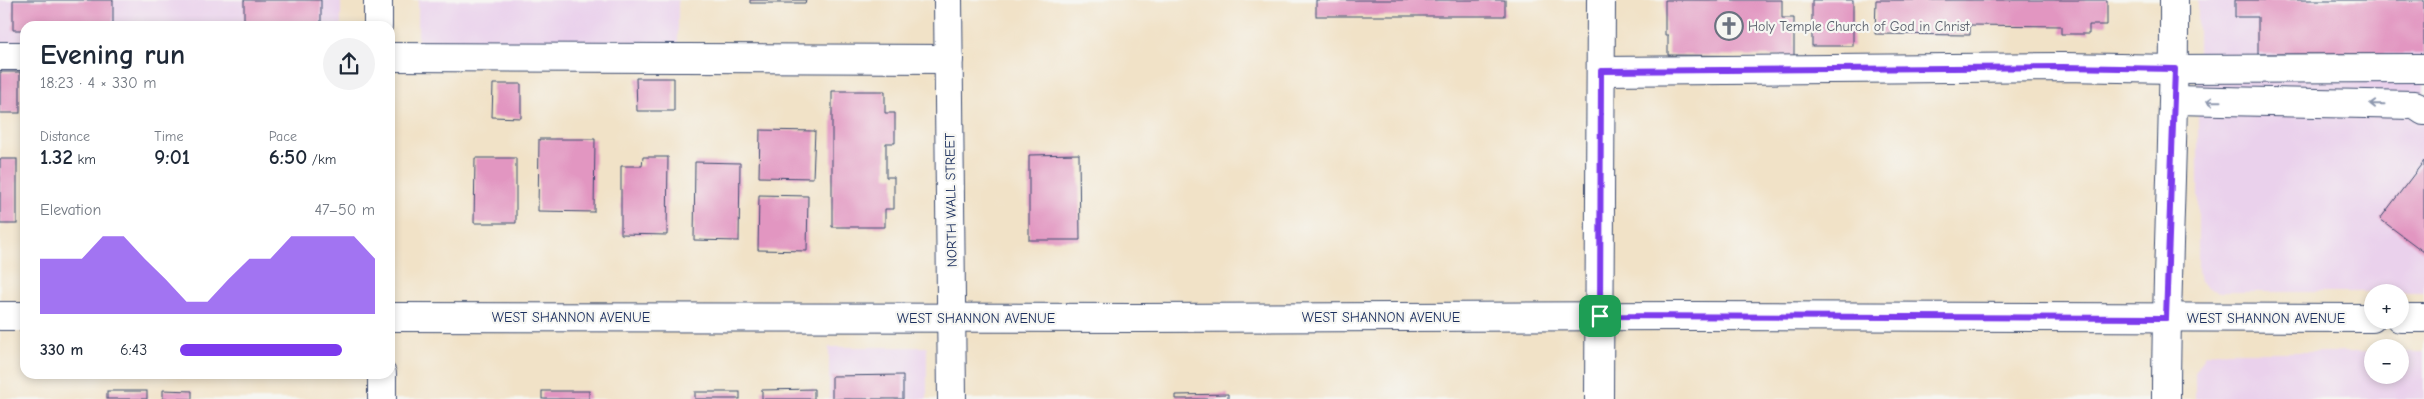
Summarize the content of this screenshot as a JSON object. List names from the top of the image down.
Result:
{
  "streets": {
    "street": ["NORTH WALL STREET", "WEST SHANNON AVENUE"]
  },
  "crossings": [
    ["NORTH WALL STREET", "WEST SHANNON AVENUE"]
  ],
  "places": {
    "church": ["Holy Temple Church of God in Christ"]
  },
  "page": {
    "heading": ["Evening run", "18:23 · 4 × 330 m"],
    "stats": [
      ["Distance", "1.32 km"],
      ["Time", "9:01"],
      ["Pace", "6:50 /km"]
    ],
    "chart": ["Elevation", "47–50 m"],
    "map_buttons": ["+", "−"],
    "list": [
      {
        "name": "330 m",
        "note": "6:43"
      }
    ]
  }
}
